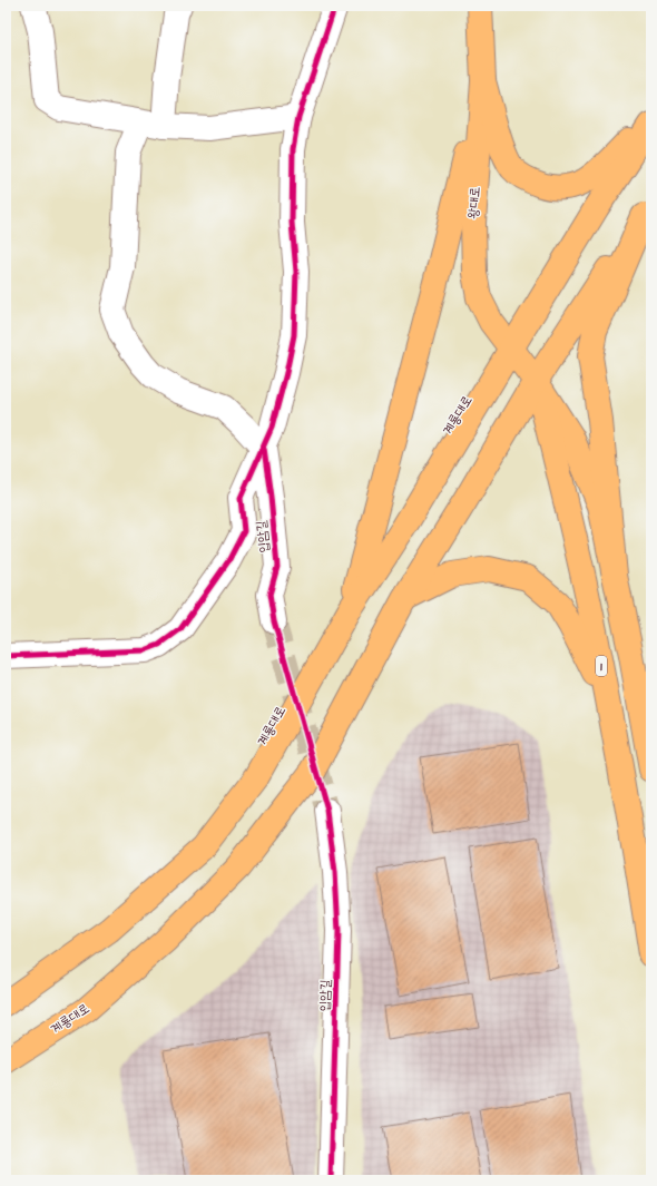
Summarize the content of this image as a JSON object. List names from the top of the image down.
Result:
{
  "streets": {
    "main road": ["왕대로", "계룡대로", "1"],
    "street": ["입암길"]
  },
  "crossings": [
    ["왕대로", "계룡대로"],
    ["왕대로", "1"],
    ["계룡대로", "1"]
  ]
}
